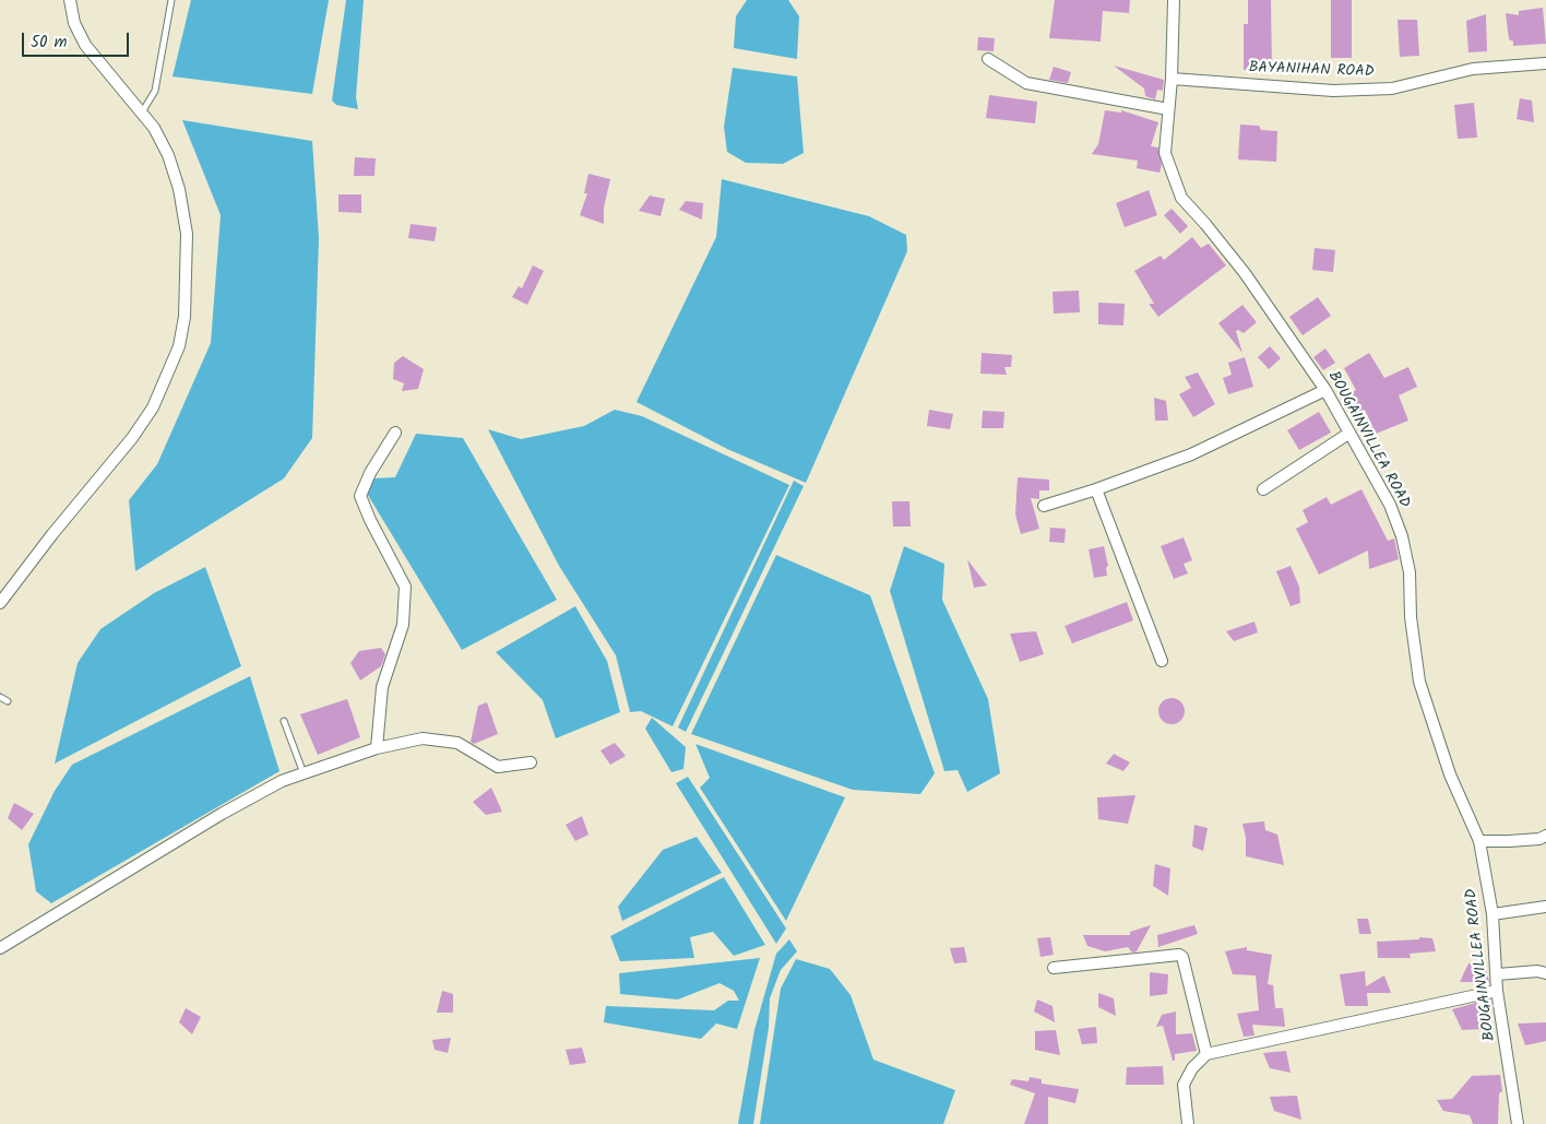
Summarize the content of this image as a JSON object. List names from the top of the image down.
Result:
{
  "streets": {
    "street": ["BAYANIHAN ROAD", "BOUGAINVILLEA ROAD"]
  },
  "crossings": [
    ["BAYANIHAN ROAD", "BOUGAINVILLEA ROAD"]
  ],
  "scale_bar": "50 m"
}
